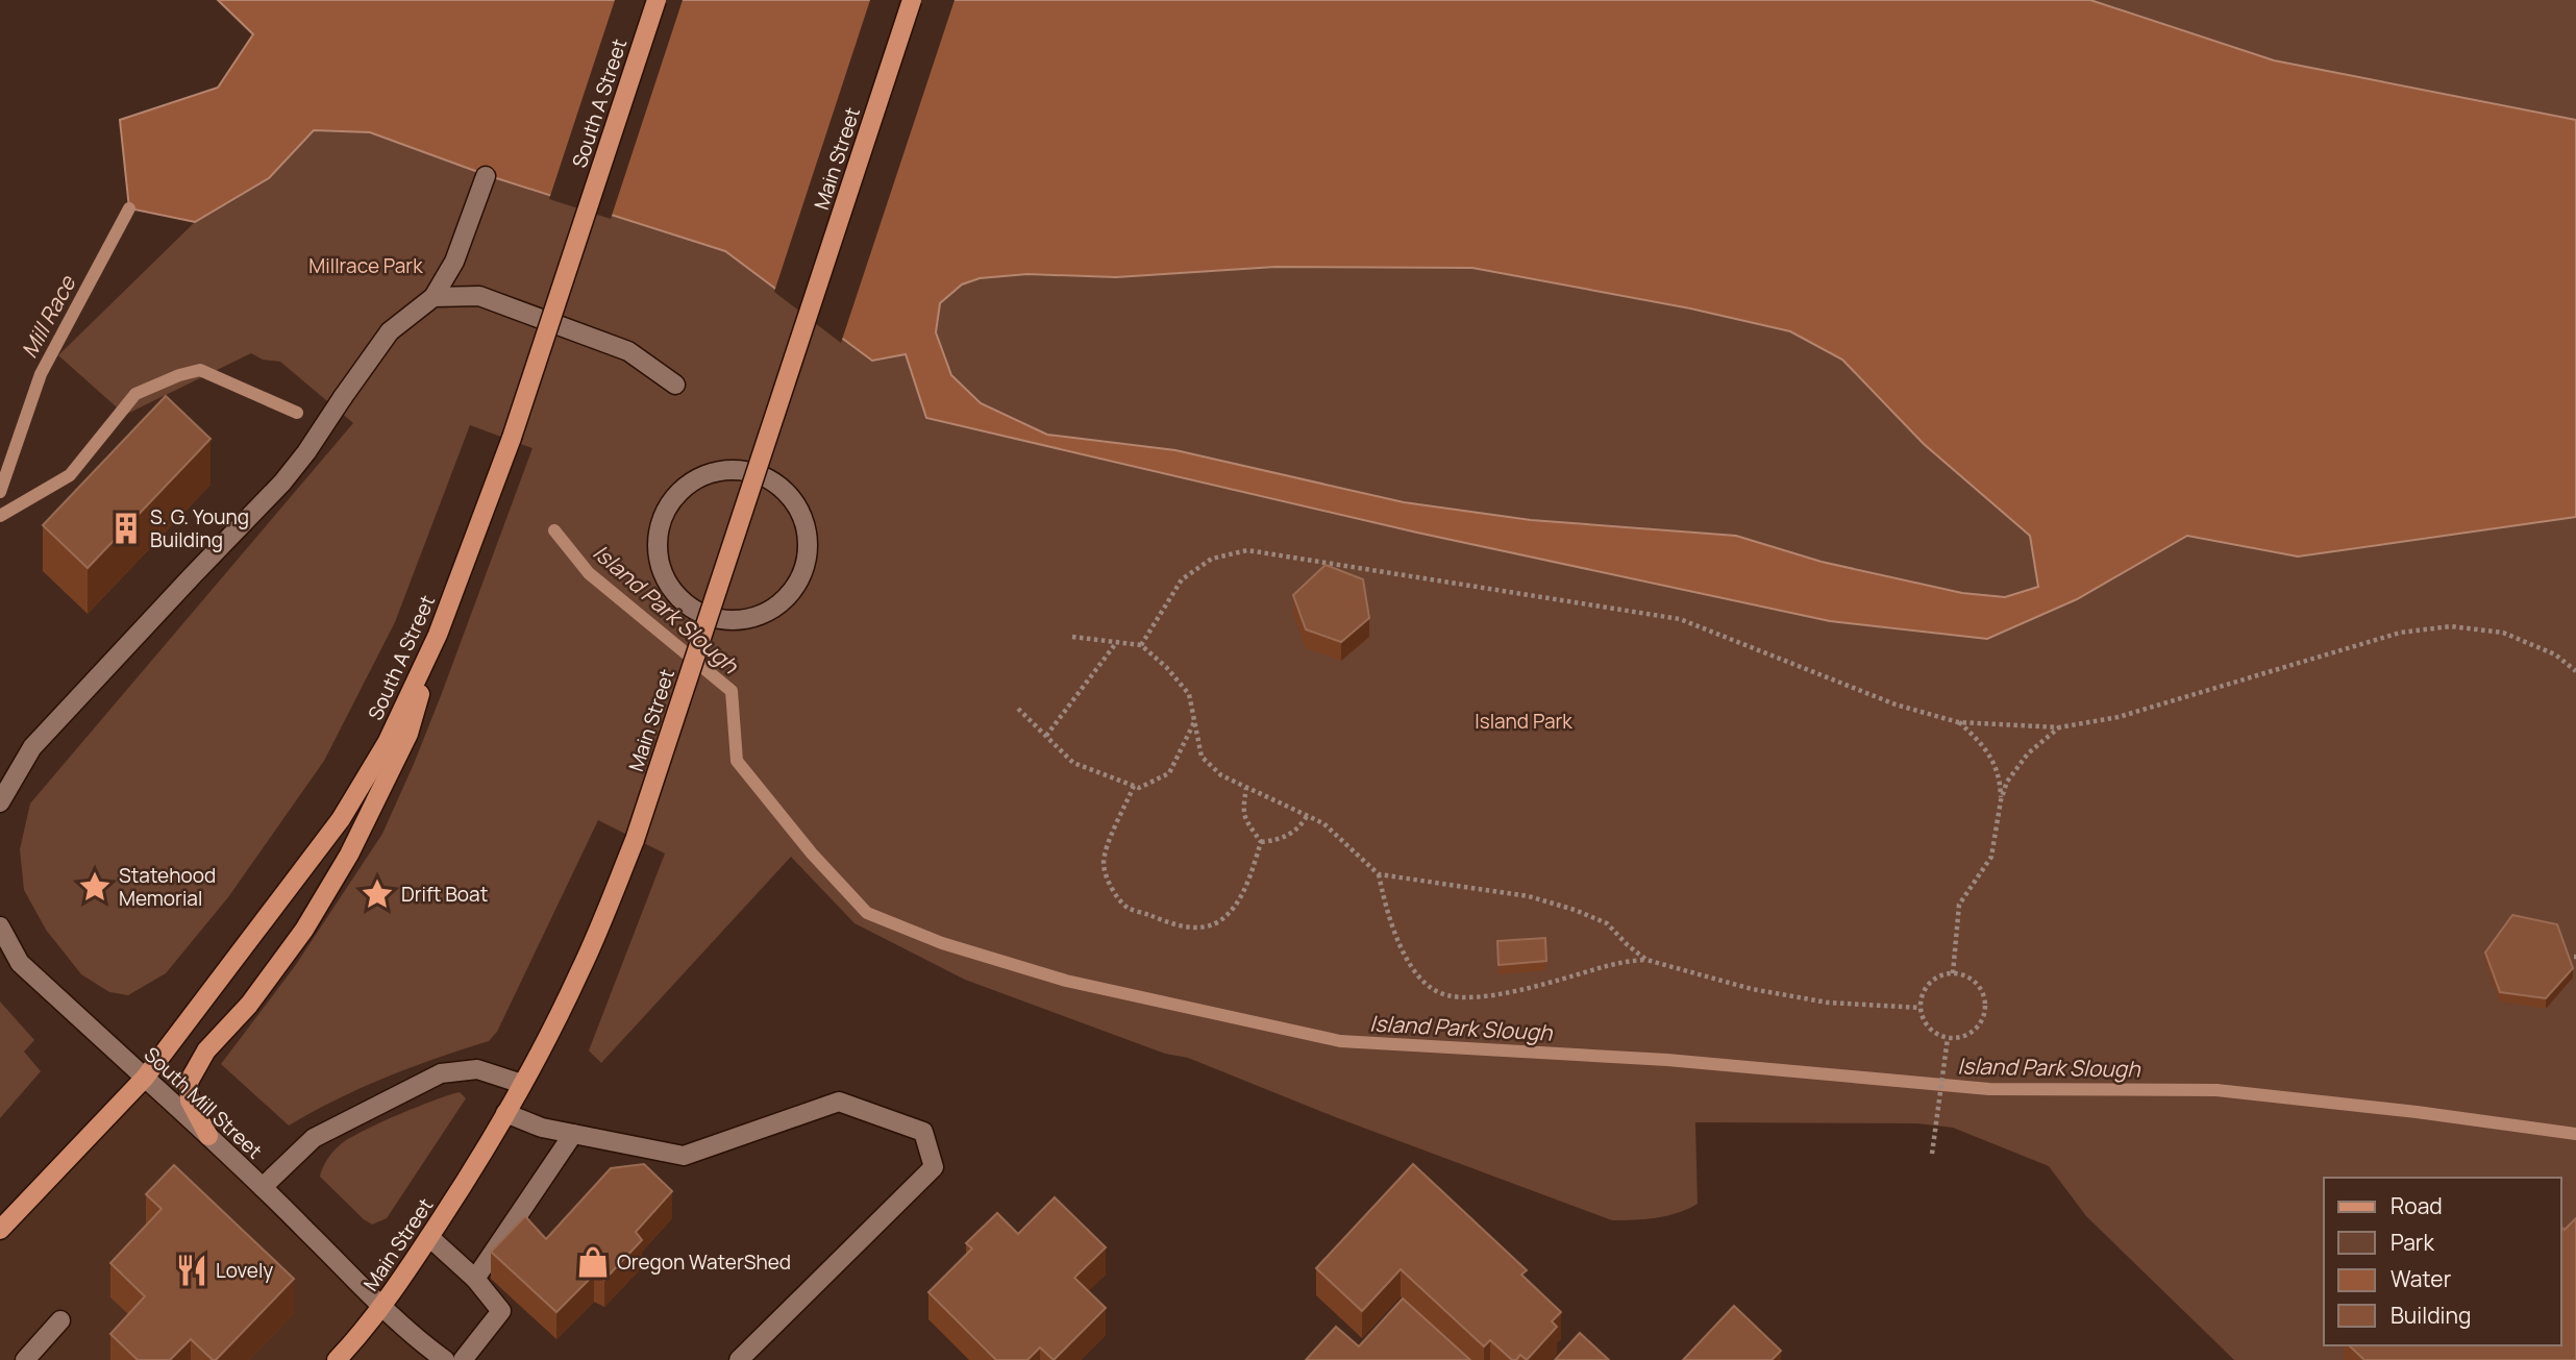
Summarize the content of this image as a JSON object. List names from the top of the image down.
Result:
{
  "streets": {
    "main road": ["South A Street", "Main Street"],
    "street": ["South Mill Street"]
  },
  "crossings": [
    ["South A Street", "South Mill Street"],
    ["Main Street", "South Mill Street"]
  ],
  "water": ["Mill Race", "Island Park Slough"],
  "parks": ["Millrace Park", "Island Park"],
  "places": {
    "building": ["S. G. Young Building"],
    "place": ["Statehood Memorial", "Drift Boat"],
    "shop": ["Oregon WaterShed"],
    "restaurant": ["Lovely"]
  },
  "legend": [
    "Road",
    "Park",
    "Water",
    "Building"
  ]
}
